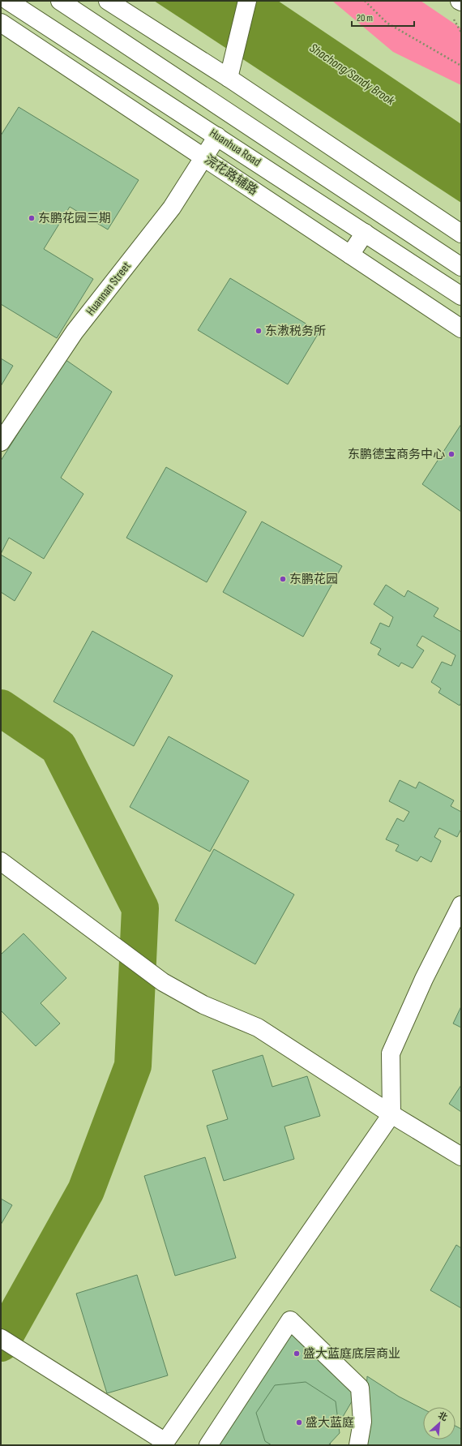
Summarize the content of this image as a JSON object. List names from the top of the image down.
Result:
{
  "streets": {
    "street": ["Huanhua Road", "浣花路辅路", "Huannan Street"]
  },
  "crossings": [
    ["Huanhua Road", "Huannan Street"],
    ["浣花路辅路", "Huannan Street"]
  ],
  "water": ["Shachong/Sandy Brook"],
  "places": [
    "东鹏花园三期",
    "东漖税务所",
    "东鹏德宝商务中心",
    "东鹏花园",
    "盛大蓝庭底层商业",
    "盛大蓝庭"
  ],
  "scale_bar": "20 m",
  "north": "top right"
}
